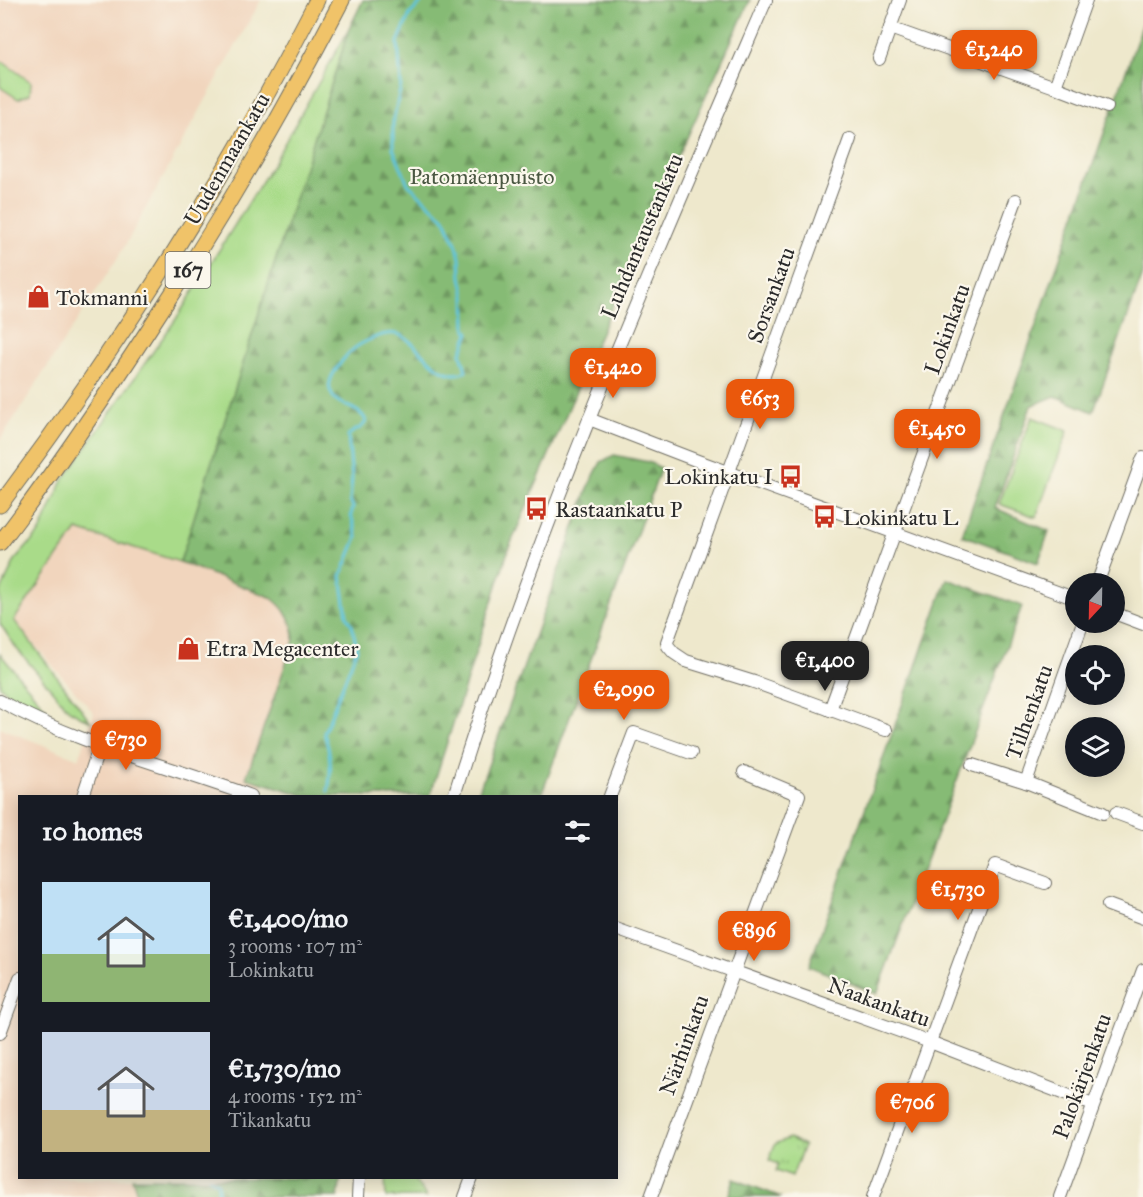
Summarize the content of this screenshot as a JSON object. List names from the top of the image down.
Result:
{
  "streets": {
    "main road": ["Uudenmaankatu", "167"],
    "street": [
      "Luhdantaustankatu",
      "Sorsankatu",
      "Lokinkatu",
      "Tilhenkatu",
      "Naakankatu",
      "Närhinkatu",
      "Palokärjenkatu"
    ]
  },
  "crossings": [
    ["Sorsankatu", "Lokinkatu"],
    ["Naakankatu", "Närhinkatu"],
    ["Naakankatu", "Palokärjenkatu"]
  ],
  "parks": ["Patomäenpuisto"],
  "places": {
    "shop": ["Tokmanni", "Etra Megacenter"],
    "bus stop": ["Lokinkatu I", "Rastaankatu P", "Lokinkatu L"]
  },
  "north": "bottom",
  "page": {
    "price": [
      "€1,240",
      "€1,420",
      "€653",
      "€1,450",
      "€1,400",
      "€2,090",
      "€730",
      "€1,730",
      "€896",
      "€706"
    ],
    "heading": "10 homes",
    "list": [
      {
        "name": "€1,400/mo",
        "note": "3 rooms · 107 m² · Lokinkatu"
      },
      {
        "name": "€1,730/mo",
        "note": "4 rooms · 152 m² · Tikankatu"
      }
    ]
  }
}
